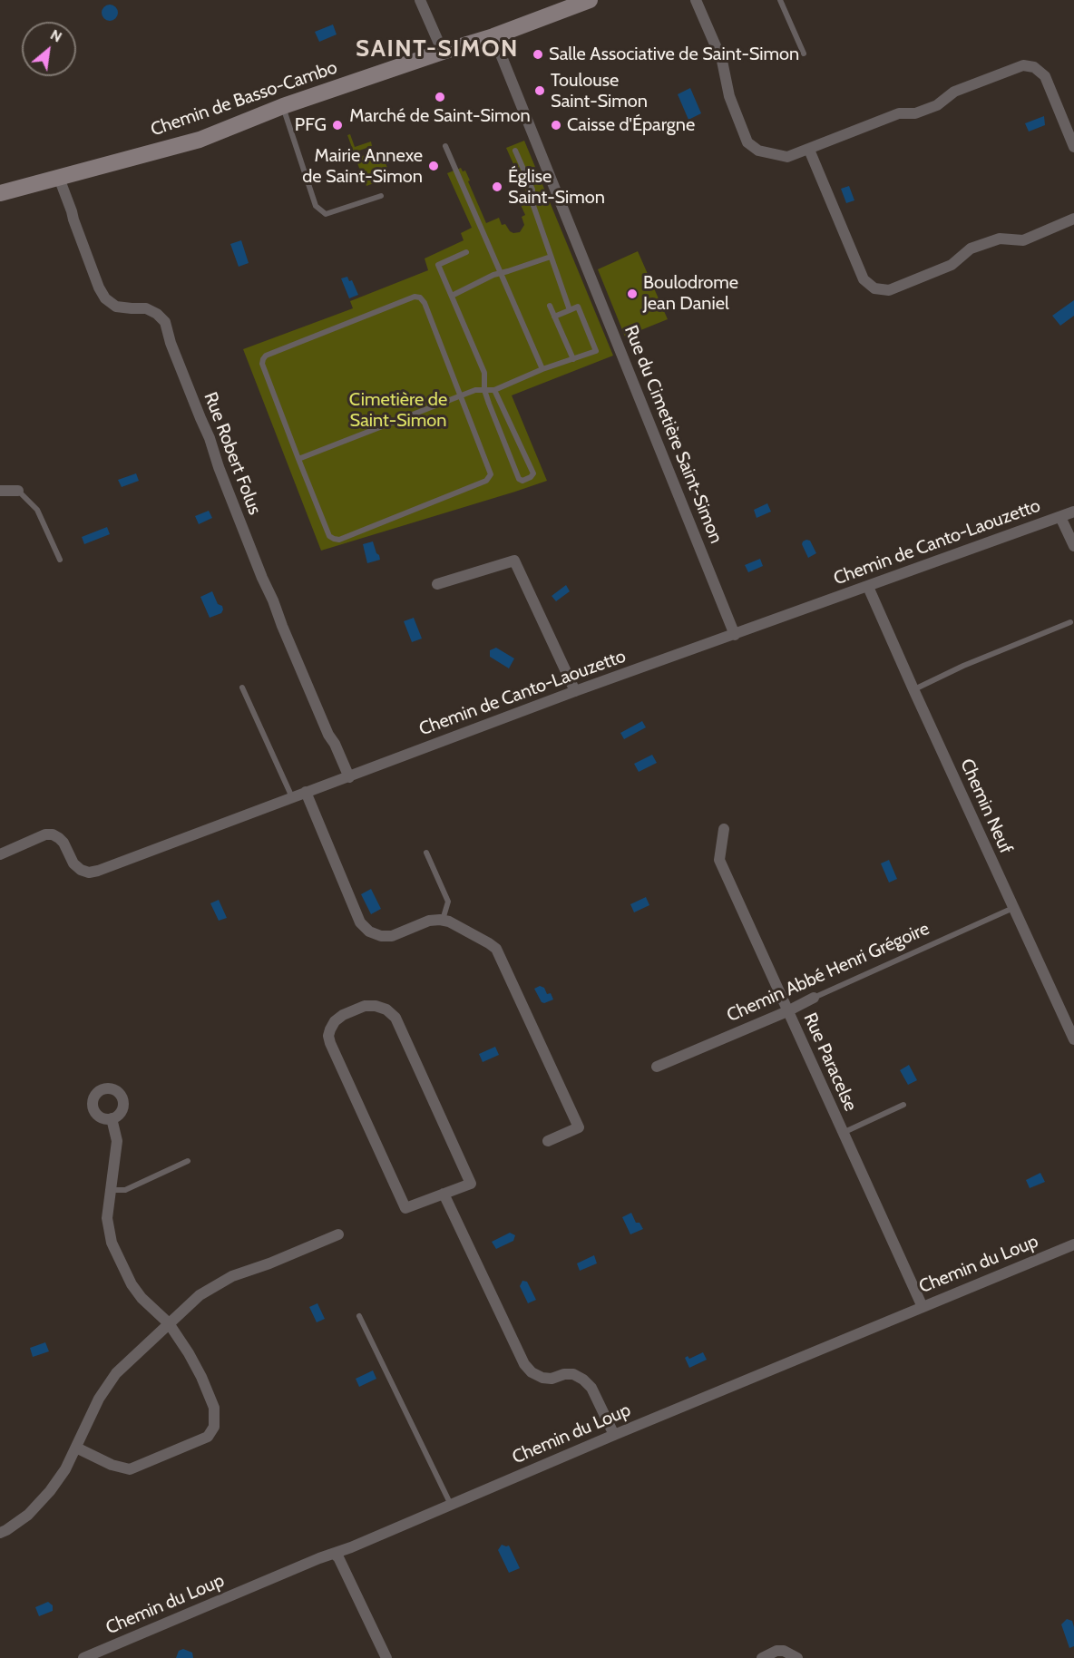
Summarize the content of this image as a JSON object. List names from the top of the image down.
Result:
{
  "streets": {
    "street": [
      "Chemin de Basso-Cambo",
      "Rue du Cimetière Saint-Simon",
      "Rue Robert Folus",
      "Chemin de Canto-Laouzetto",
      "Chemin Neuf",
      "Chemin Abbé Henri Grégoire",
      "Rue Paracelse",
      "Chemin du Loup"
    ]
  },
  "crossings": [
    ["Chemin de Basso-Cambo", "Rue du Cimetière Saint-Simon"],
    ["Chemin de Basso-Cambo", "Rue Robert Folus"],
    ["Rue du Cimetière Saint-Simon", "Chemin de Canto-Laouzetto"],
    ["Rue Robert Folus", "Chemin de Canto-Laouzetto"],
    ["Chemin de Canto-Laouzetto", "Chemin Neuf"],
    ["Chemin Neuf", "Chemin Abbé Henri Grégoire"],
    ["Chemin Abbé Henri Grégoire", "Rue Paracelse"],
    ["Rue Paracelse", "Chemin du Loup"]
  ],
  "districts": ["SAINT-SIMON"],
  "parks": ["Cimetière de Saint-Simon"],
  "places": [
    "Salle Associative de Saint-Simon",
    "Toulouse Saint-Simon",
    "Marché de Saint-Simon",
    "PFG",
    "Caisse d'Épargne",
    "Mairie Annexe de Saint-Simon",
    "Église Saint-Simon",
    "Boulodrome Jean Daniel"
  ],
  "north": "top right"
}
